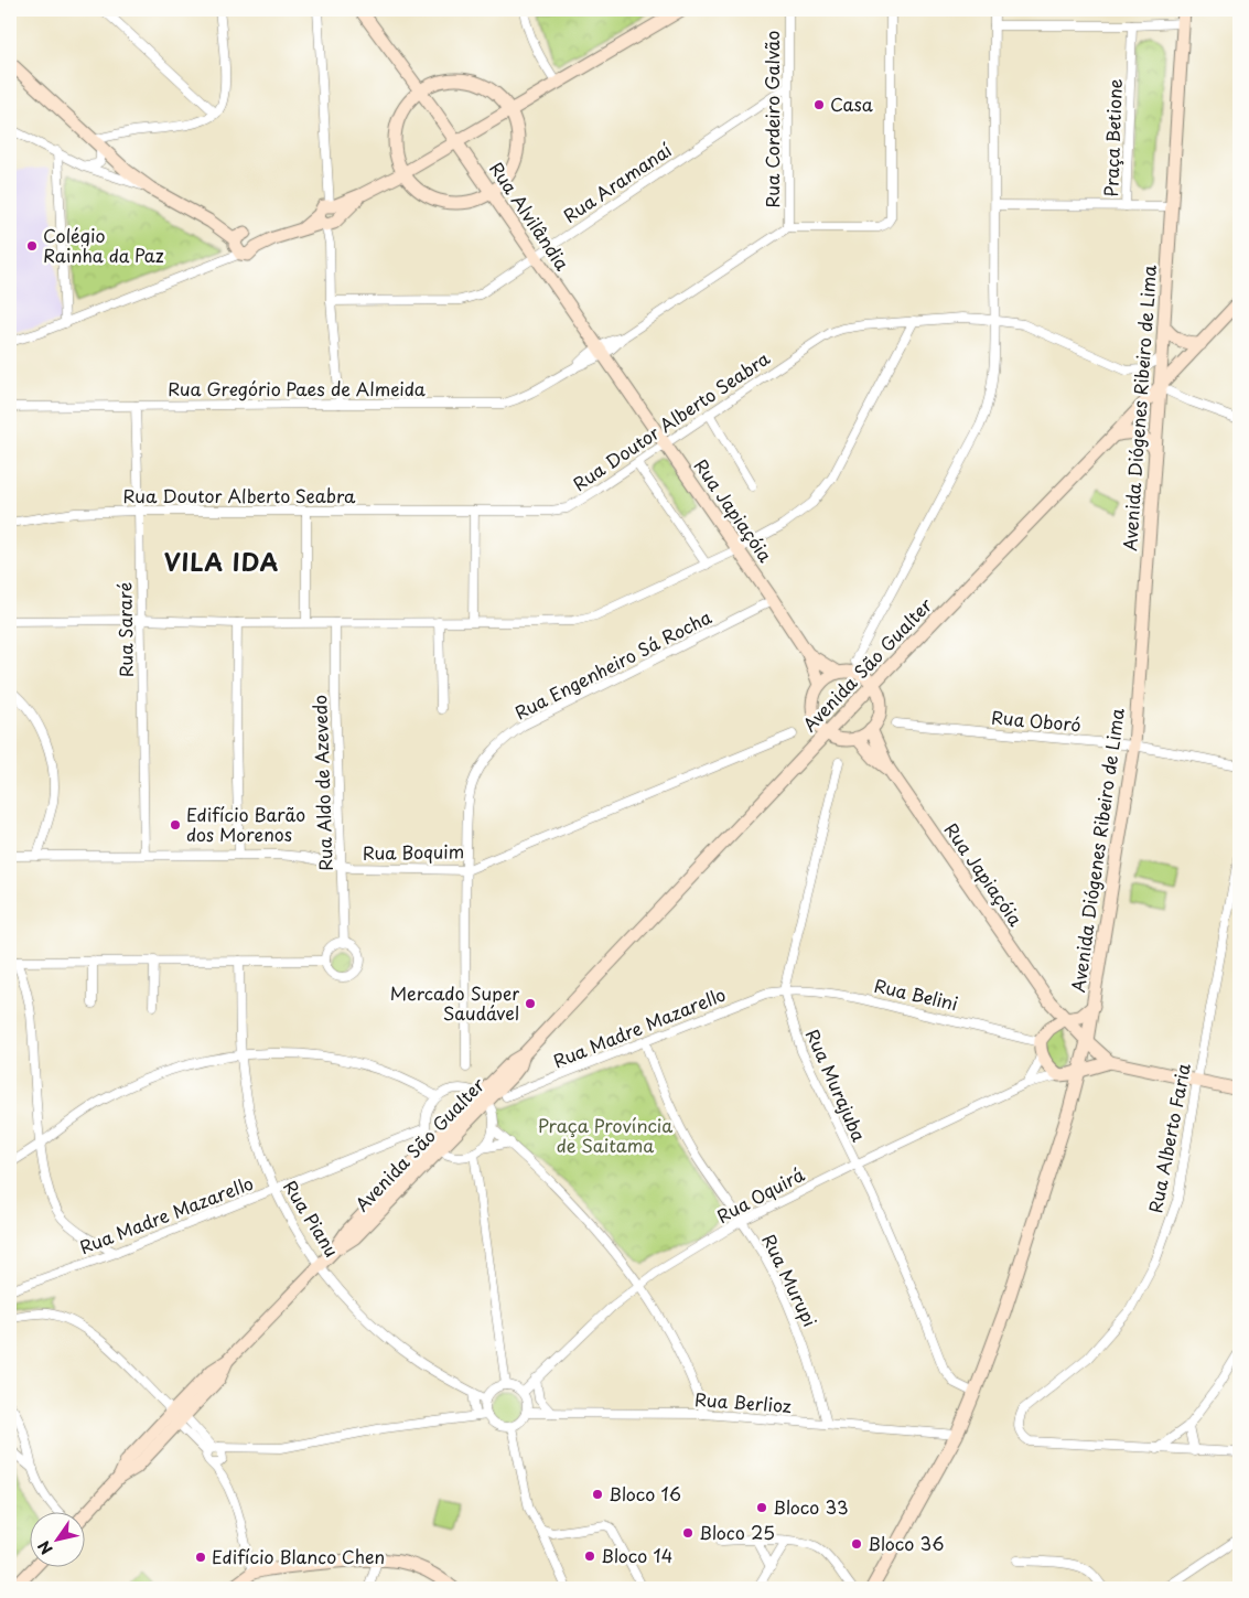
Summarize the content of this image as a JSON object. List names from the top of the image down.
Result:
{
  "streets": {
    "street": [
      "Rua Cordeiro Galvão",
      "Praça Betione",
      "Rua Aramanaí",
      "Rua Alvilândia",
      "Rua Gregório Paes de Almeida",
      "Avenida Diógenes Ribeiro de Lima",
      "Rua Doutor Alberto Seabra",
      "Rua Japiaçóia",
      "Rua Sararé",
      "Rua Engenheiro Sá Rocha",
      "Avenida São Gualter",
      "Rua Oboró",
      "Rua Aldo de Azevedo",
      "Rua Boquim",
      "Rua Belini",
      "Rua Madre Mazarello",
      "Rua Murajuba",
      "Rua Alberto Faria",
      "Rua Oquirá",
      "Rua Pianu",
      "Rua Murupi",
      "Rua Berlioz"
    ]
  },
  "crossings": [
    ["Rua Cordeiro Galvão", "Rua Aramanaí"],
    ["Rua Cordeiro Galvão", "Rua Gregório Paes de Almeida"],
    ["Praça Betione", "Avenida Diógenes Ribeiro de Lima"],
    ["Rua Aramanaí", "Rua Alvilândia"],
    ["Rua Alvilândia", "Rua Gregório Paes de Almeida"],
    ["Rua Alvilândia", "Rua Doutor Alberto Seabra"],
    ["Rua Alvilândia", "Rua Japiaçóia"],
    ["Rua Gregório Paes de Almeida", "Rua Sararé"],
    ["Avenida Diógenes Ribeiro de Lima", "Rua Doutor Alberto Seabra"],
    ["Avenida Diógenes Ribeiro de Lima", "Rua Japiaçóia"],
    ["Avenida Diógenes Ribeiro de Lima", "Avenida São Gualter"],
    ["Avenida Diógenes Ribeiro de Lima", "Rua Oboró"],
    ["Avenida Diógenes Ribeiro de Lima", "Rua Belini"],
    ["Avenida Diógenes Ribeiro de Lima", "Rua Murajuba"],
    ["Avenida Diógenes Ribeiro de Lima", "Rua Oquirá"],
    ["Avenida Diógenes Ribeiro de Lima", "Rua Berlioz"],
    ["Rua Doutor Alberto Seabra", "Rua Japiaçóia"],
    ["Rua Doutor Alberto Seabra", "Rua Sararé"],
    ["Rua Japiaçóia", "Rua Engenheiro Sá Rocha"],
    ["Rua Japiaçóia", "Rua Belini"],
    ["Rua Japiaçóia", "Rua Oquirá"],
    ["Rua Sararé", "Rua Boquim"],
    ["Rua Engenheiro Sá Rocha", "Rua Boquim"],
    ["Avenida São Gualter", "Rua Pianu"],
    ["Rua Aldo de Azevedo", "Rua Boquim"],
    ["Rua Belini", "Rua Madre Mazarello"],
    ["Rua Belini", "Rua Murajuba"],
    ["Rua Belini", "Rua Oquirá"],
    ["Rua Madre Mazarello", "Rua Murajuba"],
    ["Rua Madre Mazarello", "Rua Pianu"],
    ["Rua Madre Mazarello", "Rua Murupi"],
    ["Rua Murajuba", "Rua Oquirá"],
    ["Rua Oquirá", "Rua Pianu"],
    ["Rua Oquirá", "Rua Murupi"],
    ["Rua Oquirá", "Rua Berlioz"],
    ["Rua Pianu", "Rua Berlioz"],
    ["Rua Murupi", "Rua Berlioz"]
  ],
  "districts": ["VILA IDA"],
  "parks": ["Praça Província de Saitama"],
  "places": [
    "Casa",
    "Colégio Rainha da Paz",
    "Edifício Barão dos Morenos",
    "Mercado Super Saudável",
    "Bloco 16",
    "Bloco 33",
    "Bloco 25",
    "Bloco 36",
    "Bloco 14",
    "Edifício Blanco Chen"
  ],
  "north": "bottom left"
}
